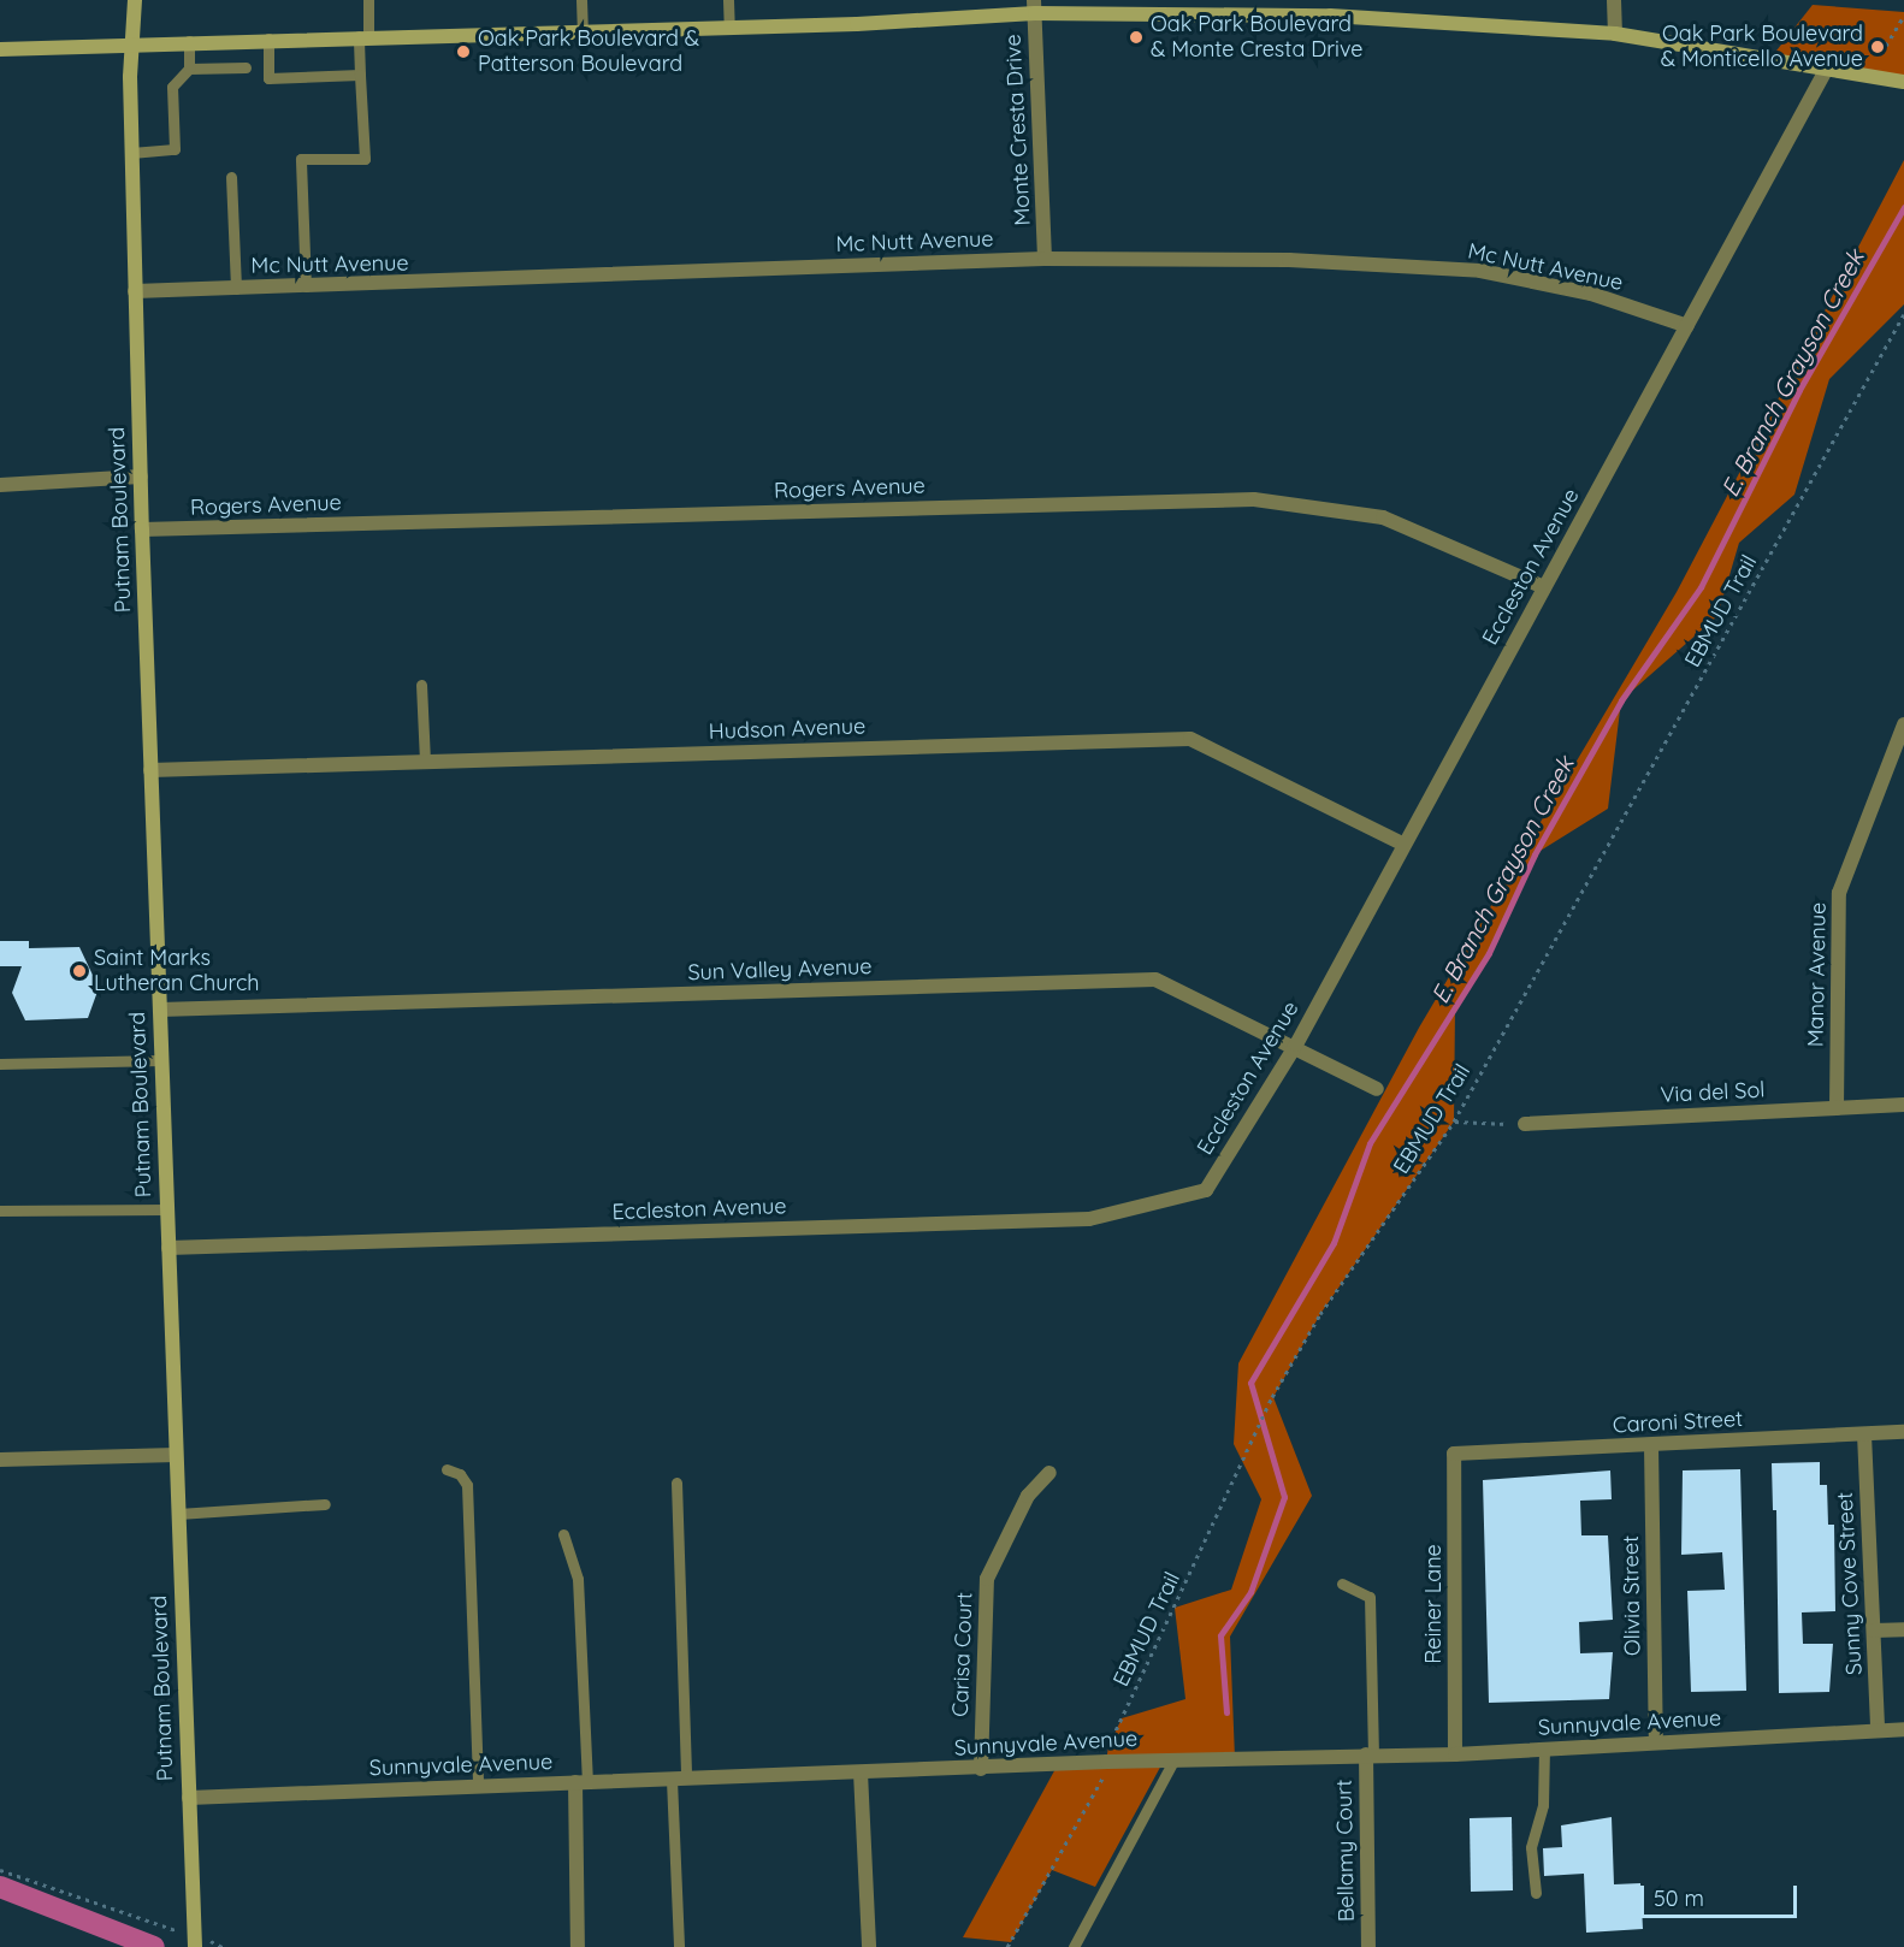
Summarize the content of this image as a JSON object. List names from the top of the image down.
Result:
{
  "streets": {
    "street": [
      "Monte Cresta Drive",
      "Mc Nutt Avenue",
      "Rogers Avenue",
      "Putnam Boulevard",
      "Eccleston Avenue",
      "Hudson Avenue",
      "Sun Valley Avenue",
      "Manor Avenue",
      "Via del Sol",
      "Caroni Street",
      "Sunny Cove Street",
      "Olivia Street",
      "Reiner Lane",
      "Carisa Court",
      "Sunnyvale Avenue",
      "Bellamy Court"
    ],
    "path": ["EBMUD Trail"]
  },
  "crossings": [
    ["Monte Cresta Drive", "Mc Nutt Avenue"],
    ["Mc Nutt Avenue", "Putnam Boulevard"],
    ["Mc Nutt Avenue", "Eccleston Avenue"],
    ["Rogers Avenue", "Putnam Boulevard"],
    ["Rogers Avenue", "Eccleston Avenue"],
    ["Putnam Boulevard", "Eccleston Avenue"],
    ["Putnam Boulevard", "Hudson Avenue"],
    ["Putnam Boulevard", "Sun Valley Avenue"],
    ["Putnam Boulevard", "Sunnyvale Avenue"],
    ["Eccleston Avenue", "Hudson Avenue"],
    ["Eccleston Avenue", "Sun Valley Avenue"],
    ["EBMUD Trail", "Sunnyvale Avenue"],
    ["Manor Avenue", "Via del Sol"],
    ["Caroni Street", "Sunny Cove Street"],
    ["Caroni Street", "Olivia Street"],
    ["Caroni Street", "Reiner Lane"],
    ["Sunny Cove Street", "Sunnyvale Avenue"],
    ["Olivia Street", "Sunnyvale Avenue"],
    ["Reiner Lane", "Sunnyvale Avenue"],
    ["Carisa Court", "Sunnyvale Avenue"],
    ["Sunnyvale Avenue", "Bellamy Court"]
  ],
  "water": ["E. Branch Grayson Creek"],
  "places": [
    "Oak Park Boulevard & Monte Cresta Drive",
    "Oak Park Boulevard & Monticello Avenue",
    "Oak Park Boulevard & Patterson Boulevard",
    "Saint Marks Lutheran Church"
  ],
  "scale_bar": "50 m"
}
